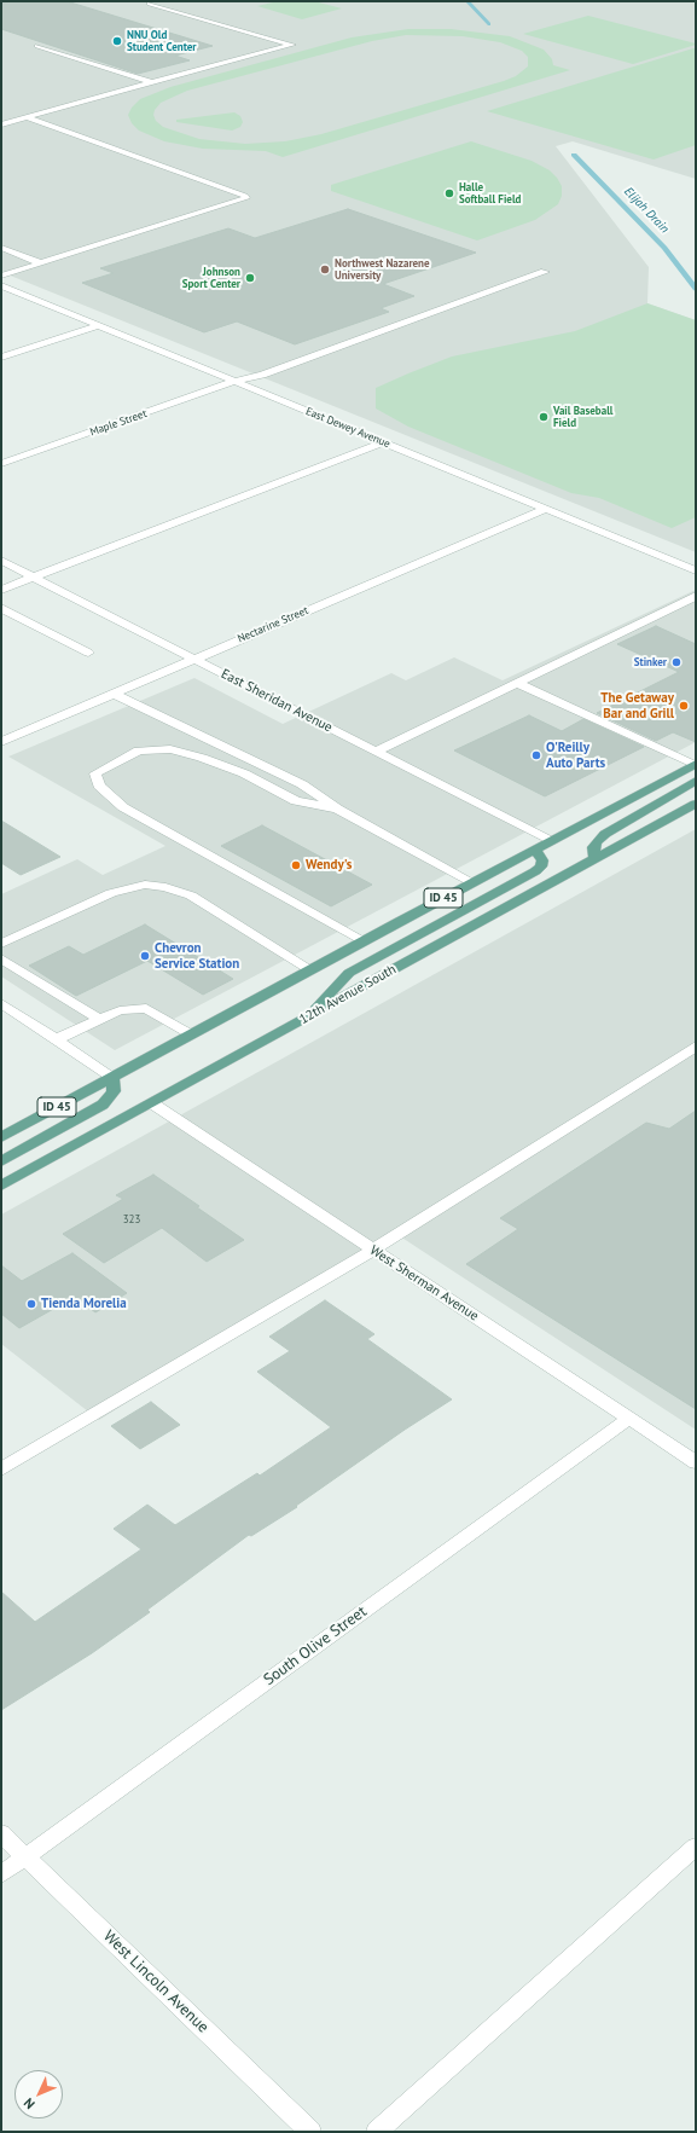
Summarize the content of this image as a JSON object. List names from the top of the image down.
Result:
{
  "streets": {
    "main road": ["ID 45", "12th Avenue South"],
    "street": [
      "Maple Street",
      "East Dewey Avenue",
      "Nectarine Street",
      "East Sheridan Avenue",
      "West Sherman Avenue",
      "South Olive Street",
      "West Lincoln Avenue"
    ]
  },
  "crossings": [
    ["Maple Street", "East Dewey Avenue"],
    ["East Dewey Avenue", "Nectarine Street"],
    ["Nectarine Street", "East Sheridan Avenue"],
    ["East Sheridan Avenue", "ID 45"],
    ["12th Avenue South", "West Sherman Avenue"],
    ["West Sherman Avenue", "South Olive Street"],
    ["South Olive Street", "West Lincoln Avenue"]
  ],
  "water": ["Elijah Drain"],
  "places": [
    "NNU Old Student Center",
    "Halle Softball Field",
    "Northwest Nazarene University",
    "Johnson Sport Center",
    "Vail Baseball Field",
    "Stinker",
    "The Getaway Bar and Grill",
    "O'Reilly Auto Parts",
    "Wendy's",
    "Chevron Service Station",
    "Tienda Morelia"
  ],
  "house_numbers": ["323"],
  "north": "bottom left"
}
